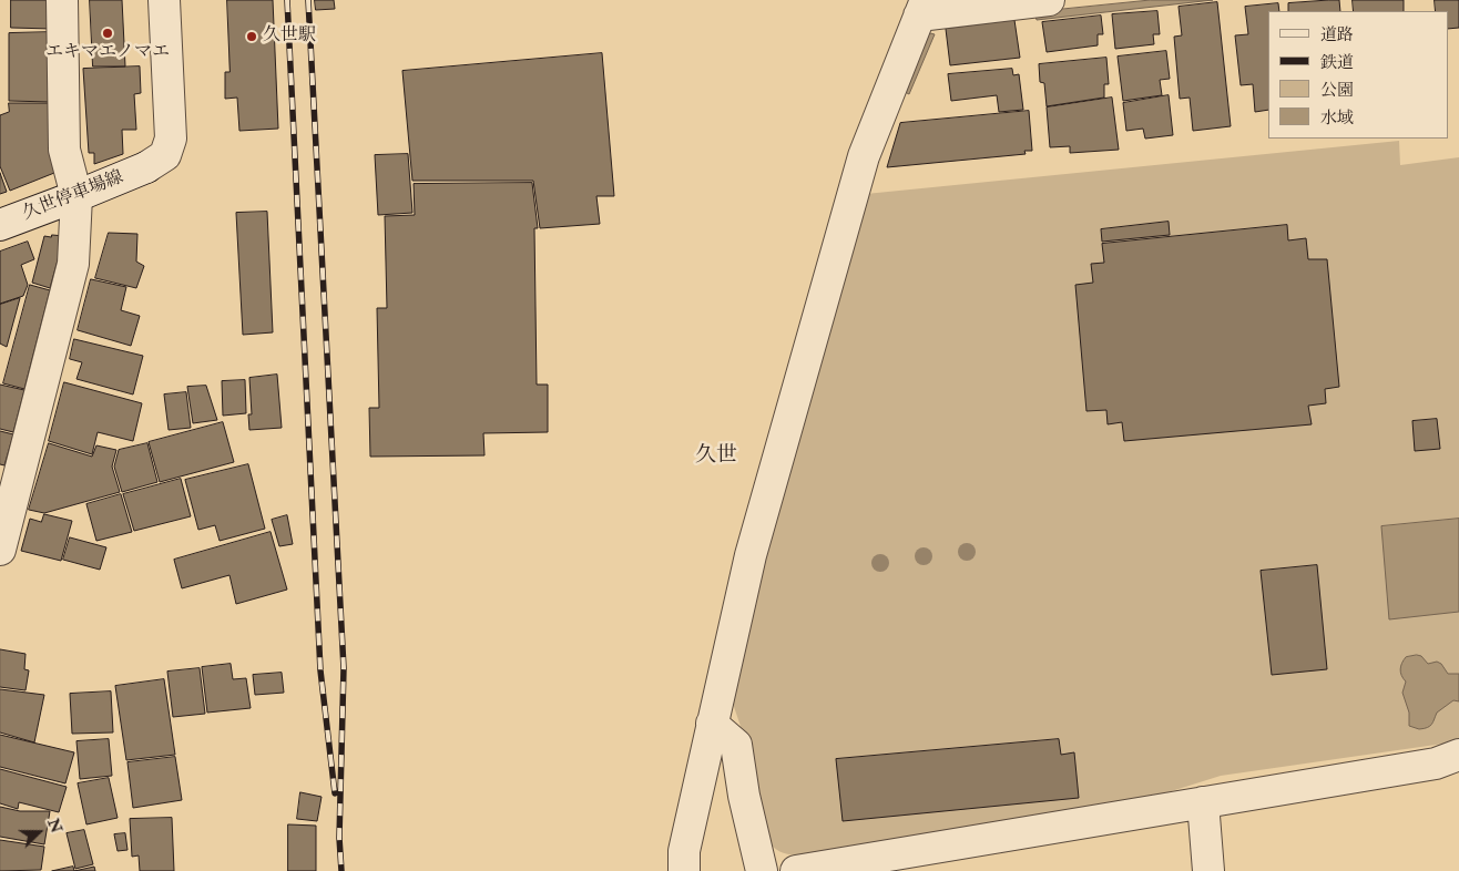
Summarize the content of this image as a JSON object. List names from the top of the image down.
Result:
{
  "streets": {
    "street": ["久世停車場線"]
  },
  "districts": ["久世"],
  "places": ["エキマエノマエ", "久世駅"],
  "legend": [
    "道路",
    "鉄道",
    "公園",
    "水域"
  ],
  "north": "right"
}
